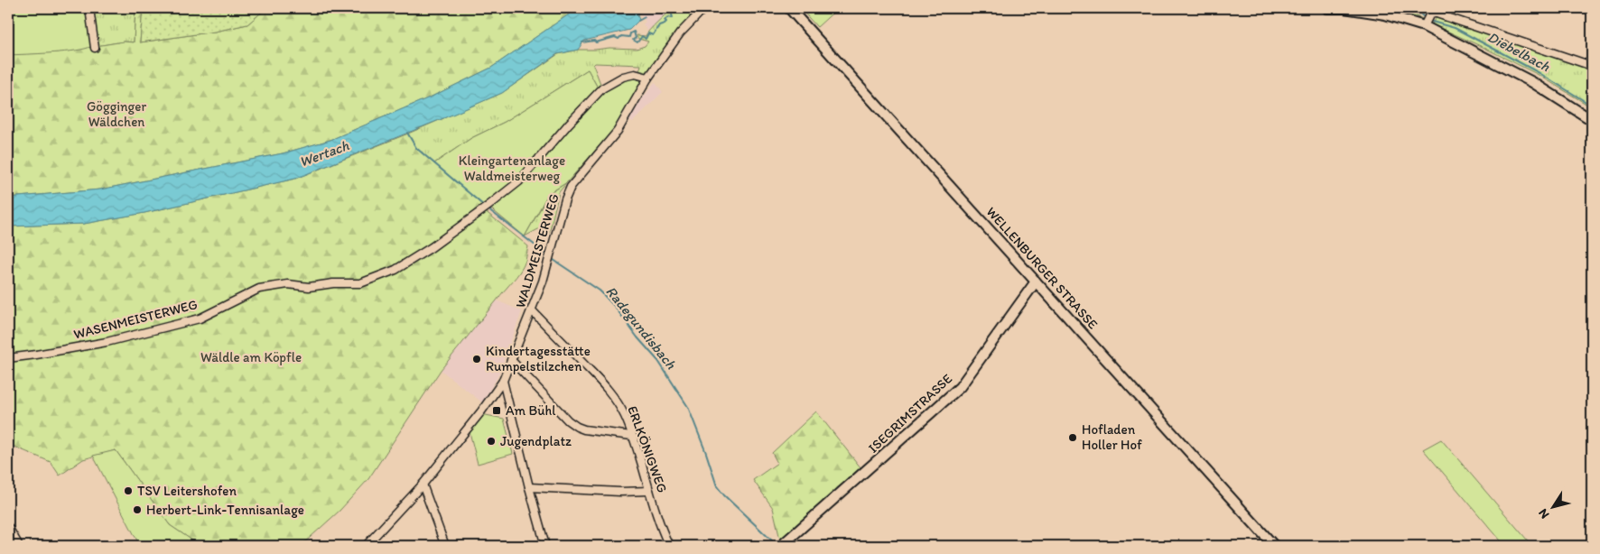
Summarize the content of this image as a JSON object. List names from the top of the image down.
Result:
{
  "streets": {
    "street": [
      "WALDMEISTERWEG",
      "WELLENBURGER STRASSE",
      "WASENMEISTERWEG",
      "ISEGRIMSTRASSE",
      "ERLKÖNIGWEG"
    ]
  },
  "crossings": [
    ["WALDMEISTERWEG", "WASENMEISTERWEG"],
    ["WALDMEISTERWEG", "ERLKÖNIGWEG"],
    ["WELLENBURGER STRASSE", "ISEGRIMSTRASSE"]
  ],
  "water": ["Diebelbach", "Wertach", "Radegundisbach"],
  "parks": ["Gögginger Wäldchen", "Kleingartenanlage Waldmeisterweg", "Wäldle am Köpfle"],
  "places": {
    "other": [
      "Kindertagesstätte Rumpelstilzchen",
      "Hofladen Holler Hof",
      "Jugendplatz",
      "TSV Leitershofen",
      "Herbert-Link-Tennisanlage"
    ],
    "transit": ["Am Bühl"]
  },
  "north": "bottom left"
}
